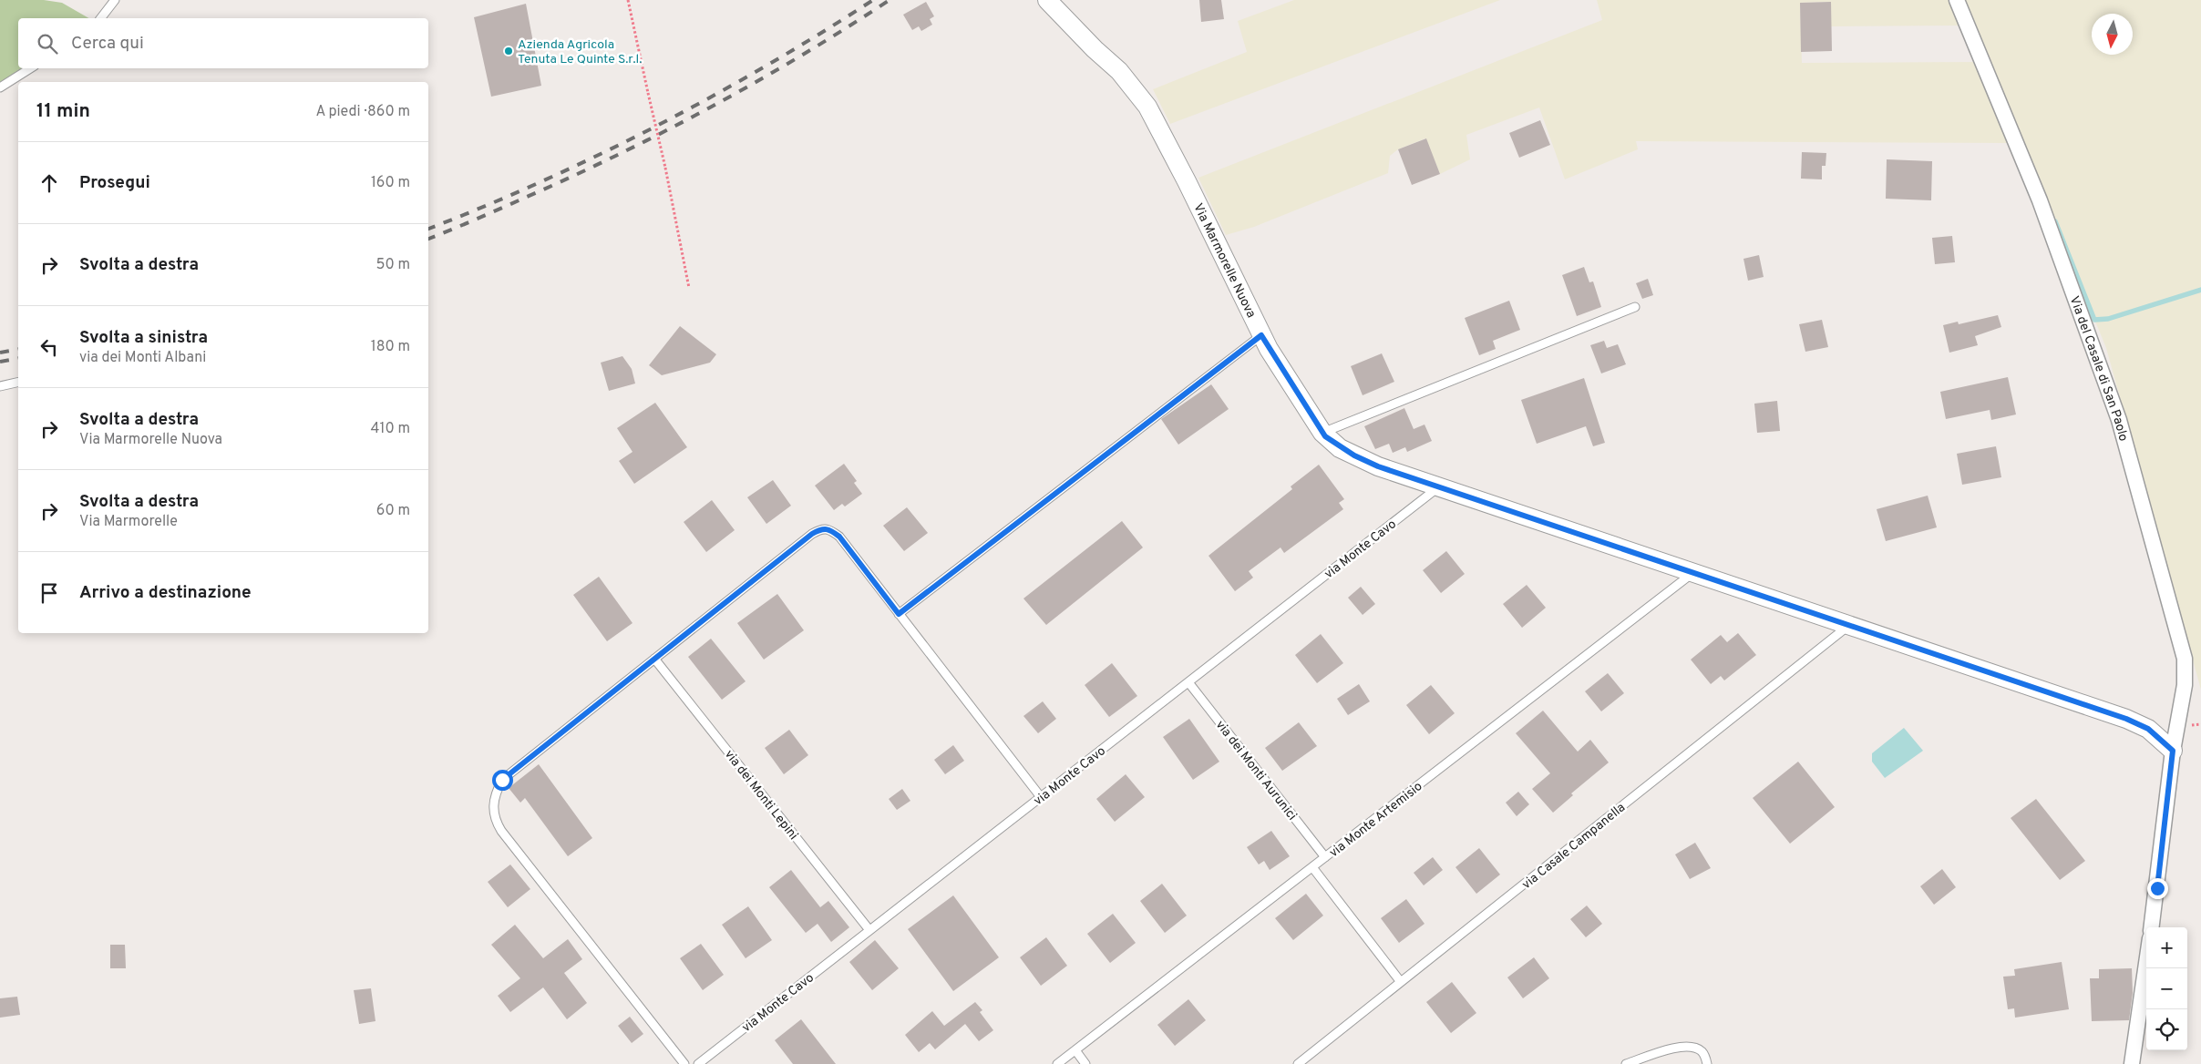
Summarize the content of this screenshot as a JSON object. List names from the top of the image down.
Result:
{
  "streets": {
    "street": ["Via Marmorelle Nuova", "Via del Casale di San Paolo"],
    "lane": [
      "via Monte Cavo",
      "via dei Monti Aurunici",
      "via dei Monti Lepini",
      "via Monte Artemisio",
      "via Casale Campanella"
    ]
  },
  "crossings": [
    ["Via Marmorelle Nuova", "Via del Casale di San Paolo"],
    ["Via Marmorelle Nuova", "via Monte Cavo"],
    ["Via Marmorelle Nuova", "via Monte Artemisio"],
    ["Via Marmorelle Nuova", "via Casale Campanella"],
    ["via Monte Cavo", "via dei Monti Aurunici"],
    ["via Monte Cavo", "via dei Monti Lepini"],
    ["via dei Monti Aurunici", "via Monte Artemisio"]
  ],
  "places": ["Azienda Agricola Tenuta Le Quinte S.r.l."],
  "north": "bottom",
  "page": {
    "search": "Cerca qui",
    "heading": ["11 min", "A piedi · 860 m"],
    "list": [
      ["Prosegui", "160 m"],
      ["Svolta a destra", "50 m"],
      ["Svolta a sinistra", "via dei Monti Albani", "180 m"],
      ["Svolta a destra", "Via Marmorelle Nuova", "410 m"],
      ["Svolta a destra", "Via Marmorelle", "60 m"],
      "Arrivo a destinazione"
    ],
    "map_buttons": ["+", "−"]
  }
}
